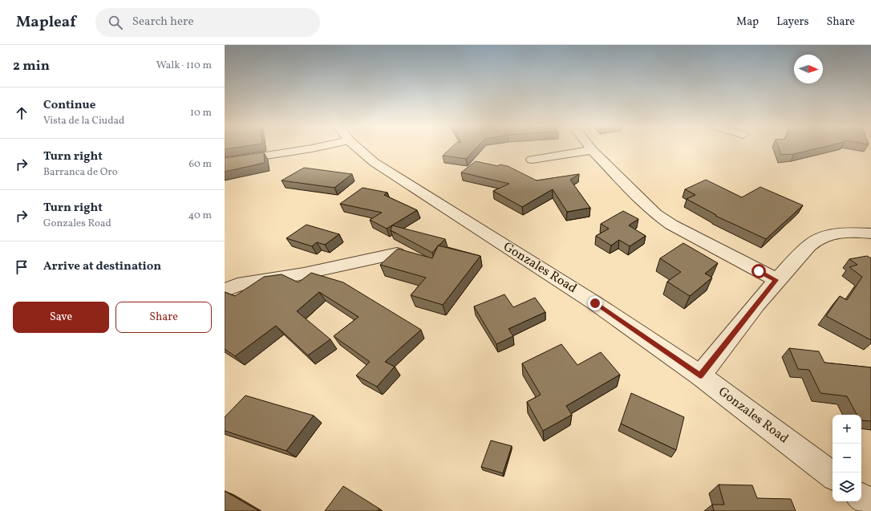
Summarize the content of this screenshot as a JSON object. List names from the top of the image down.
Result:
{
  "streets": {
    "street": ["Gonzales Road"]
  },
  "north": "right",
  "page": {
    "header": "Mapleaf",
    "search": "Search here",
    "nav": ["Map", "Layers", "Share"],
    "heading": ["2 min", "Walk · 110 m"],
    "list": [
      ["Continue", "Vista de la Ciudad", "10 m"],
      ["Turn right", "Barranca de Oro", "60 m"],
      ["Turn right", "Gonzales Road", "40 m"],
      "Arrive at destination"
    ],
    "buttons": ["Save", "Share"],
    "map_buttons": ["+", "−"]
  }
}
